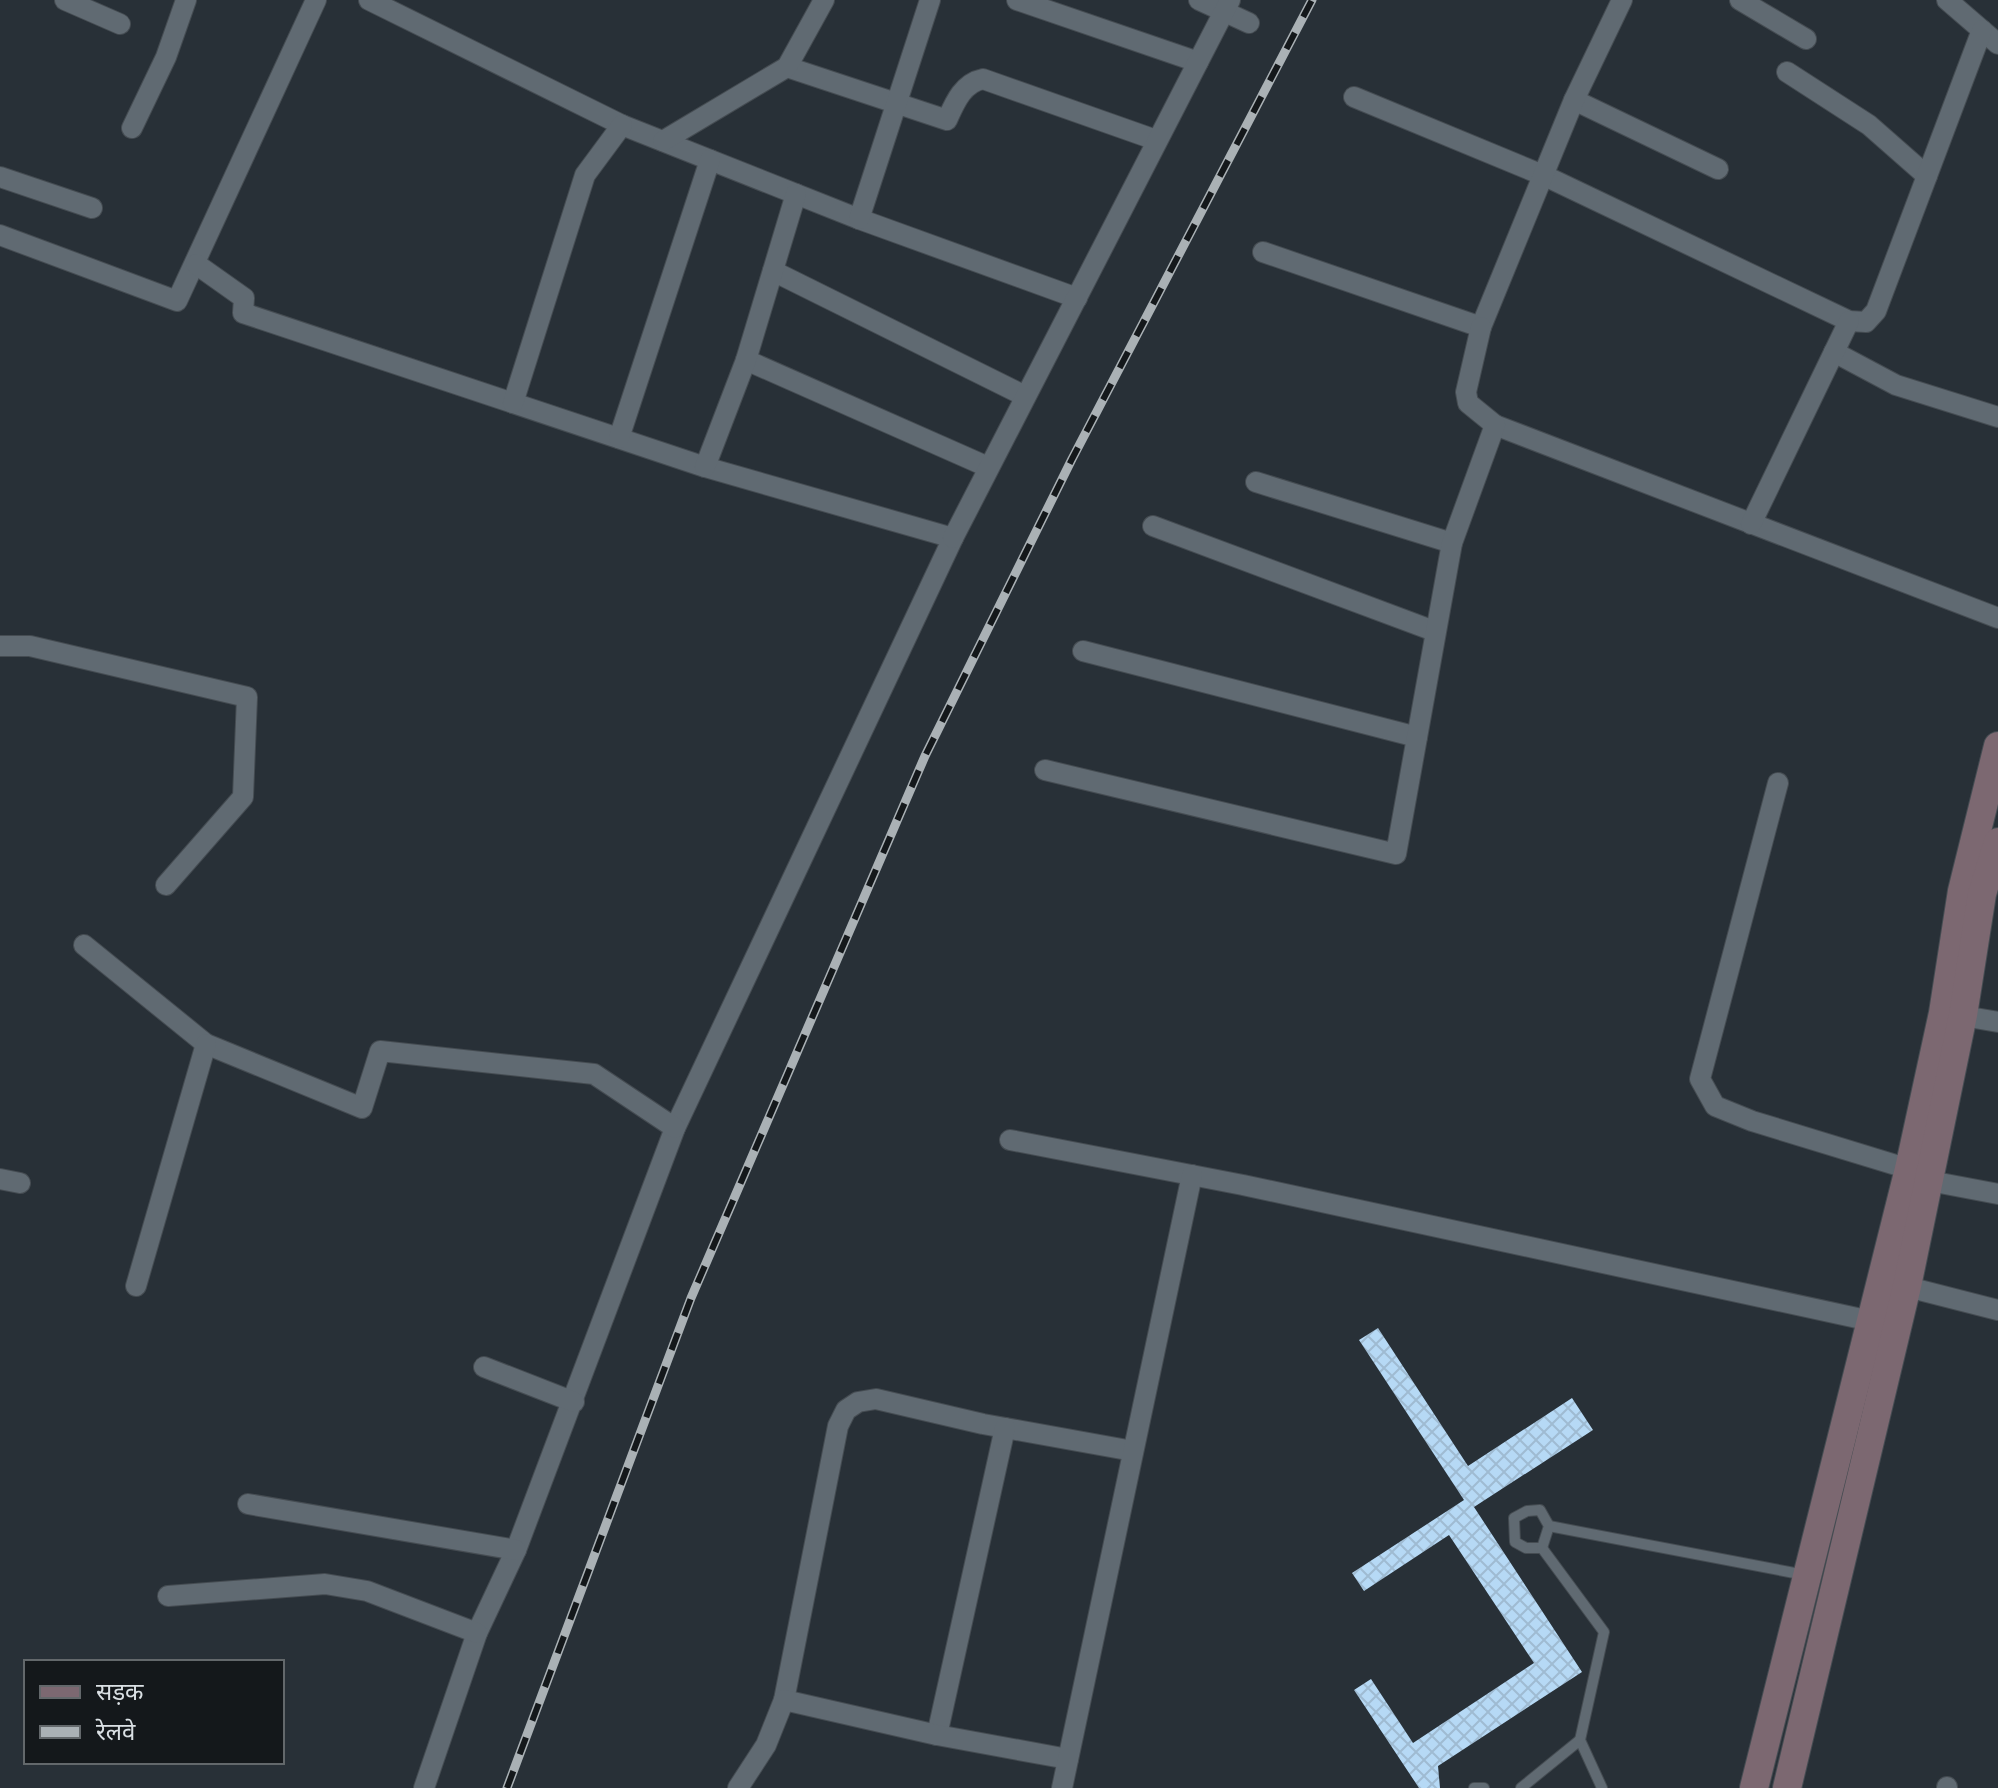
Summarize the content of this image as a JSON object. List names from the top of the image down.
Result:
{
  "legend": ["सड़क", "रेलवे"]
}
